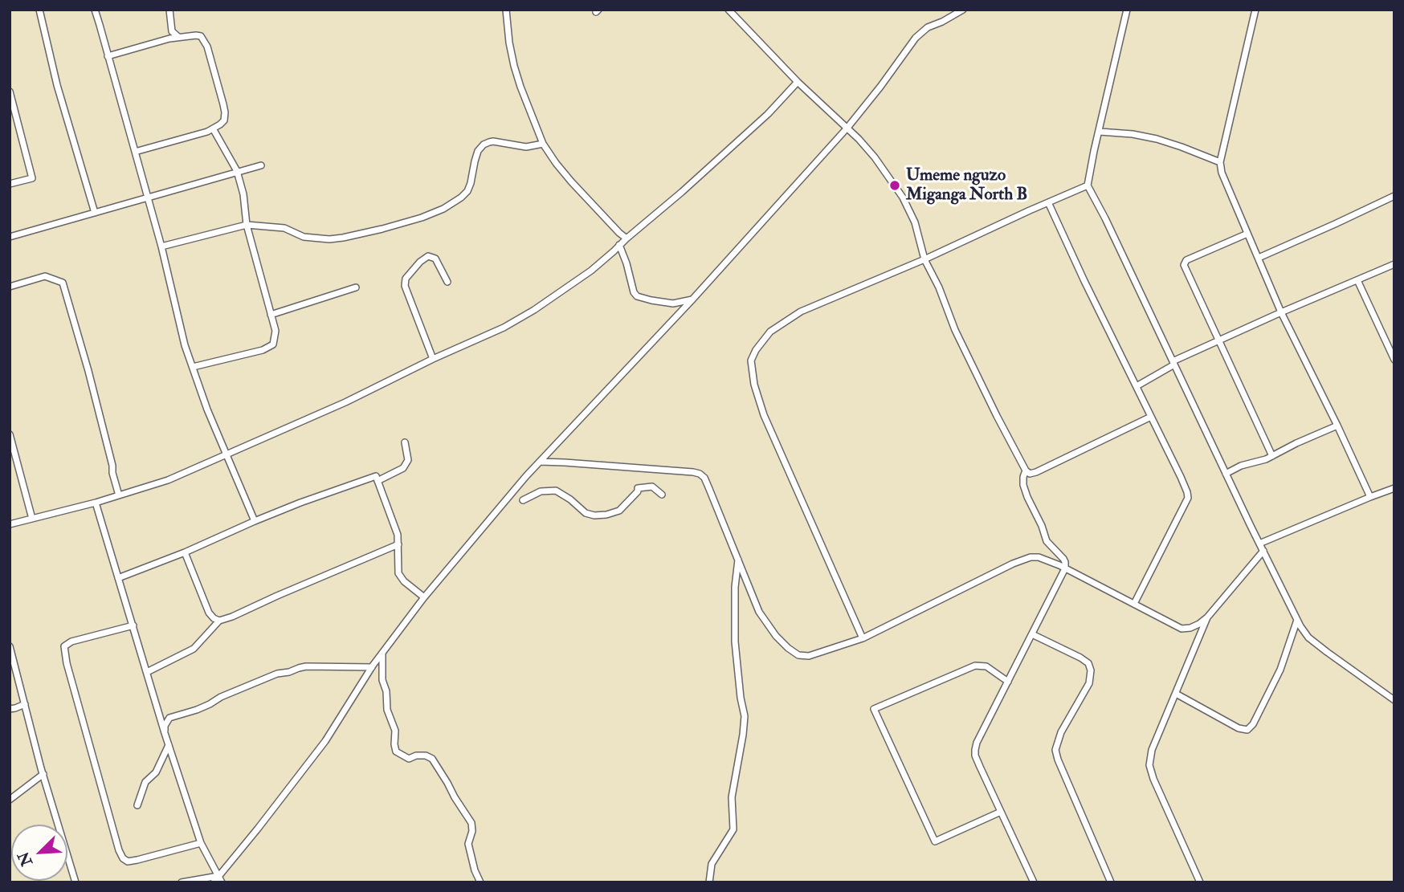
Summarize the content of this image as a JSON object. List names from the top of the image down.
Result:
{
  "places": ["Umeme nguzo Miganga North B"],
  "north": "bottom left"
}
